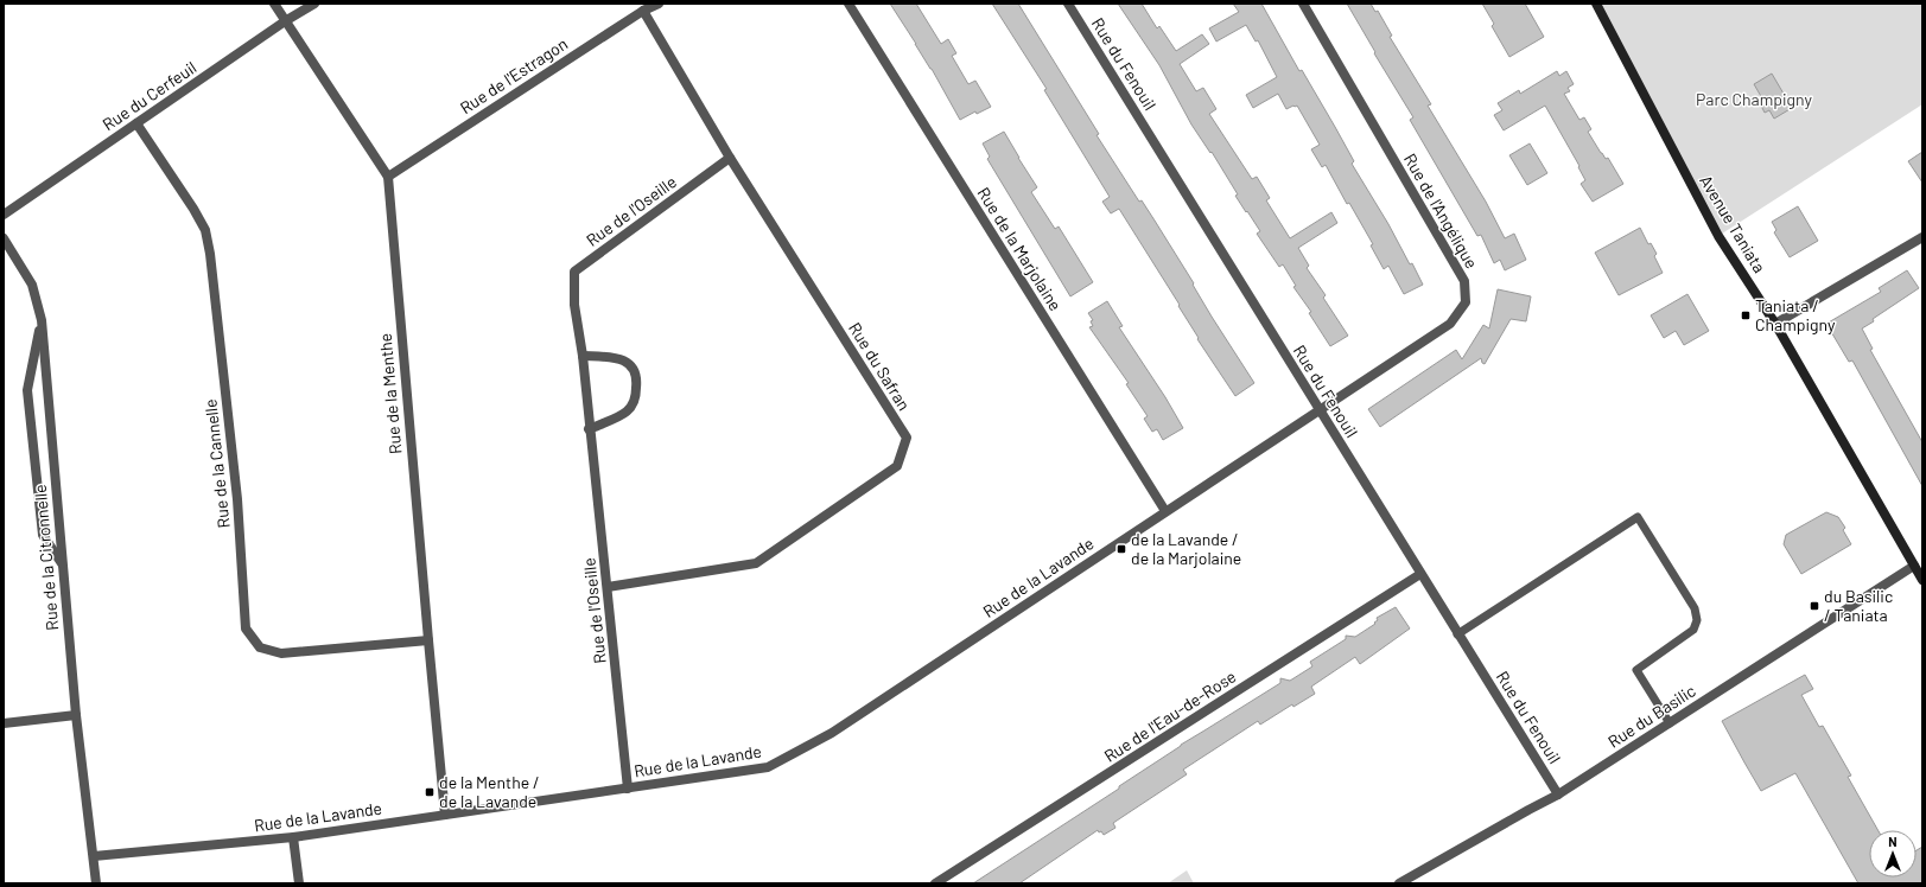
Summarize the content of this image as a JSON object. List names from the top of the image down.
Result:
{
  "streets": {
    "main road": ["Avenue Taniata"],
    "street": [
      "Rue du Fenouil",
      "Rue de l'Estragon",
      "Rue du Cerfeuil",
      "Rue de l'Oseille",
      "Rue de l'Angélique",
      "Rue de la Marjolaine",
      "Rue du Safran",
      "Rue de la Menthe",
      "Rue de la Cannelle",
      "Rue de la Citronnelle",
      "Rue de la Lavande",
      "Rue de l'Eau-de-Rose",
      "Rue du Basilic"
    ]
  },
  "crossings": [
    ["Rue du Fenouil", "Rue de l'Angélique"],
    ["Rue du Fenouil", "Rue de la Lavande"],
    ["Rue du Fenouil", "Rue de l'Eau-de-Rose"],
    ["Rue du Fenouil", "Rue du Basilic"],
    ["Rue de l'Estragon", "Rue du Safran"],
    ["Rue de l'Estragon", "Rue de la Menthe"],
    ["Rue du Cerfeuil", "Rue de la Menthe"],
    ["Rue du Cerfeuil", "Rue de la Cannelle"],
    ["Rue de l'Oseille", "Rue du Safran"],
    ["Rue de l'Oseille", "Rue de la Lavande"],
    ["Rue de l'Angélique", "Rue de la Lavande"],
    ["Avenue Taniata", "Rue du Basilic"],
    ["Rue de la Marjolaine", "Rue de la Lavande"],
    ["Rue de la Menthe", "Rue de la Cannelle"],
    ["Rue de la Menthe", "Rue de la Lavande"],
    ["Rue de la Citronnelle", "Rue de la Lavande"]
  ],
  "parks": ["Parc Champigny"],
  "places": {
    "transit": [
      "Taniata / Champigny",
      "de la Lavande / de la Marjolaine",
      "du Basilic / Taniata",
      "de la Menthe / de la Lavande"
    ]
  },
  "north": "top"
}
